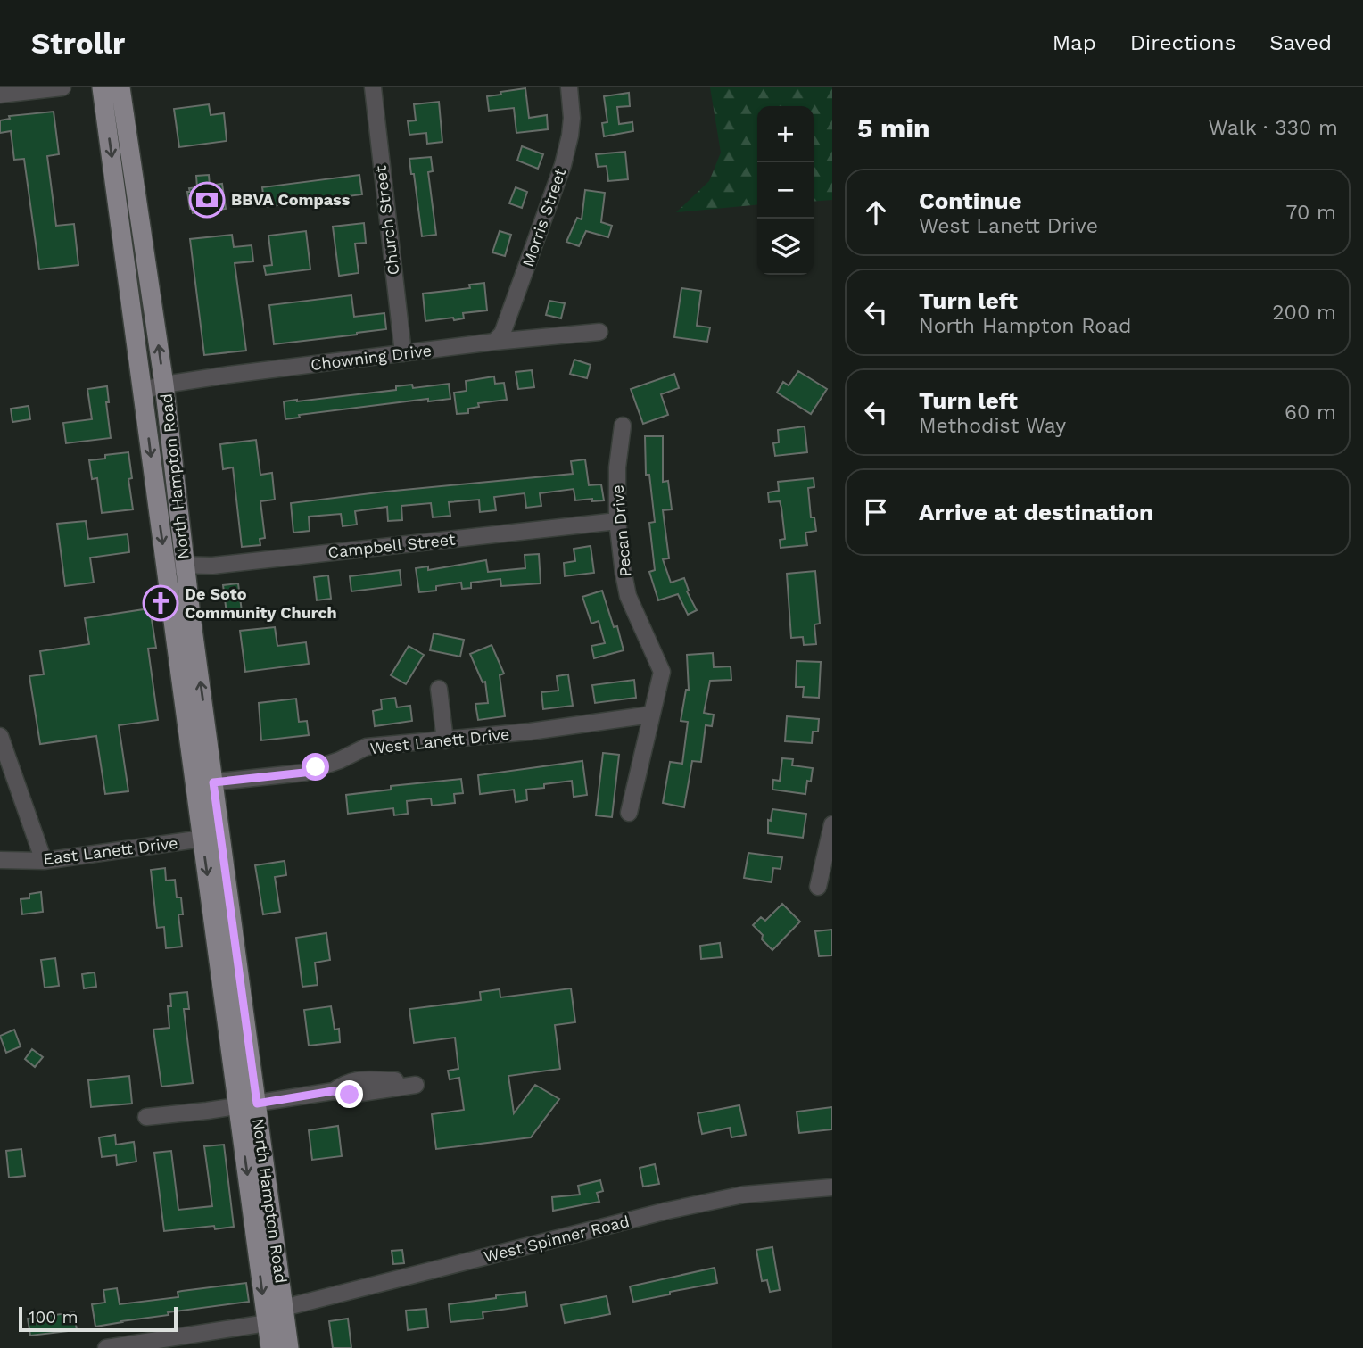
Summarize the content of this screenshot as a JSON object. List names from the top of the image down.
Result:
{
  "streets": {
    "main road": ["North Hampton Road"],
    "street": [
      "Morris Street",
      "Church Street",
      "Chowning Drive",
      "Pecan Drive",
      "Campbell Street",
      "West Lanett Drive",
      "East Lanett Drive",
      "West Spinner Road"
    ]
  },
  "crossings": [
    ["Morris Street", "Chowning Drive"],
    ["Church Street", "Chowning Drive"],
    ["Chowning Drive", "North Hampton Road"],
    ["North Hampton Road", "Campbell Street"],
    ["North Hampton Road", "West Lanett Drive"],
    ["North Hampton Road", "East Lanett Drive"],
    ["North Hampton Road", "West Spinner Road"],
    ["Pecan Drive", "Campbell Street"],
    ["Pecan Drive", "West Lanett Drive"]
  ],
  "places": {
    "bank": ["BBVA Compass"],
    "church": ["De Soto Community Church"]
  },
  "scale_bar": "100 m",
  "page": {
    "header": "Strollr",
    "nav": ["Map", "Directions", "Saved"],
    "heading": ["5 min", "Walk · 330 m"],
    "map_buttons": ["+", "−"],
    "list": [
      ["Continue", "West Lanett Drive", "70 m"],
      ["Turn left", "North Hampton Road", "200 m"],
      ["Turn left", "Methodist Way", "60 m"],
      "Arrive at destination"
    ],
    "scale": "100 m"
  }
}
